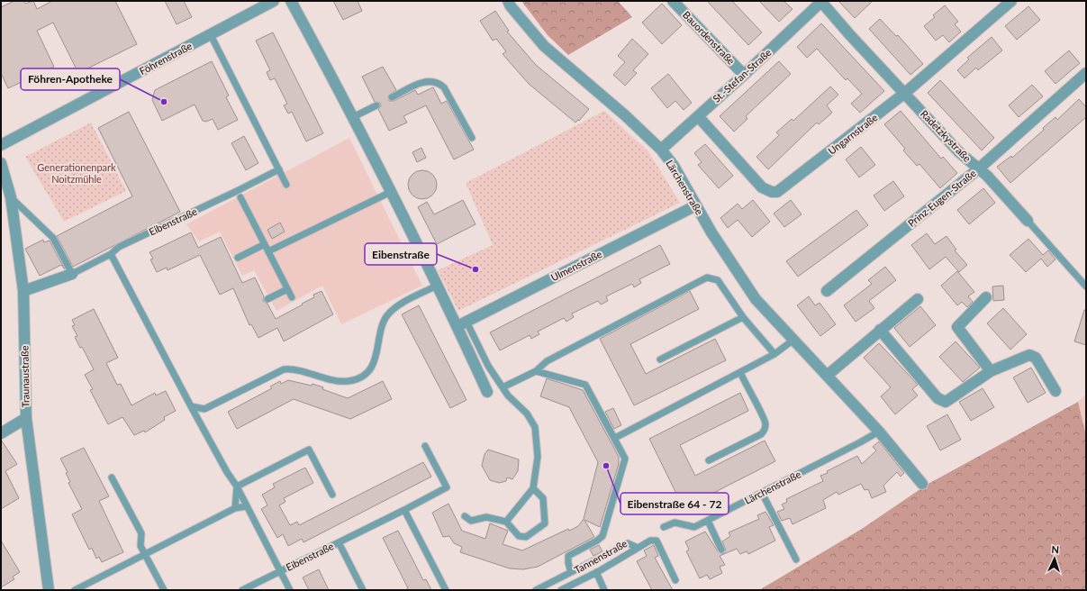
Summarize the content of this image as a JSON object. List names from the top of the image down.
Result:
{
  "streets": {
    "street": [
      "Bauordenstraße",
      "Föhrenstraße",
      "St.-Stefan-Straße",
      "Ungarnstraße",
      "Radetzkystraße",
      "Lärchenstraße",
      "Prinz-Eugen-Straße",
      "Ulmenstraße",
      "Traunaustraße"
    ],
    "lane": ["Eibenstraße", "Tannenstraße"]
  },
  "crossings": [
    ["Bauordenstraße", "St.-Stefan-Straße"],
    ["St.-Stefan-Straße", "Ungarnstraße"],
    ["St.-Stefan-Straße", "Radetzkystraße"],
    ["St.-Stefan-Straße", "Lärchenstraße"],
    ["Ungarnstraße", "Radetzkystraße"],
    ["Radetzkystraße", "Prinz-Eugen-Straße"],
    ["Lärchenstraße", "Ulmenstraße"]
  ],
  "parks": ["Generationenpark Noitzmühle"],
  "places": ["Föhren-Apotheke", "Eibenstraße", "Eibenstraße 64 - 72"],
  "north": "top"
}
